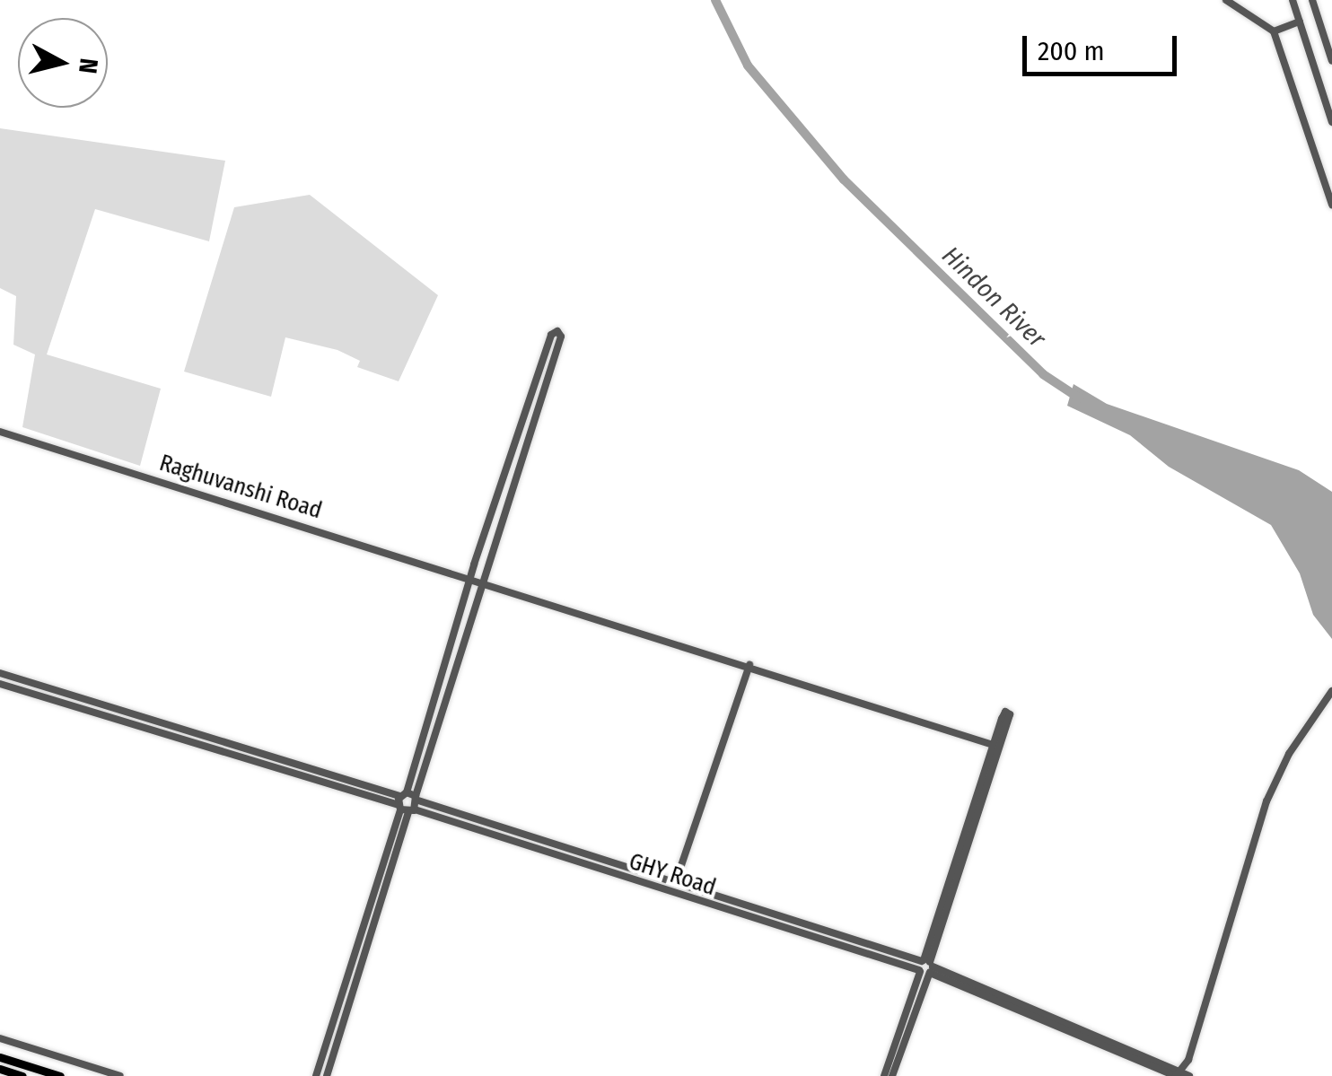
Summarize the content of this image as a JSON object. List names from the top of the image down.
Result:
{
  "streets": {
    "street": ["Raghuvanshi Road", "GHY Road"]
  },
  "water": ["Hindon River"],
  "scale_bar": "200 m",
  "north": "right"
}
